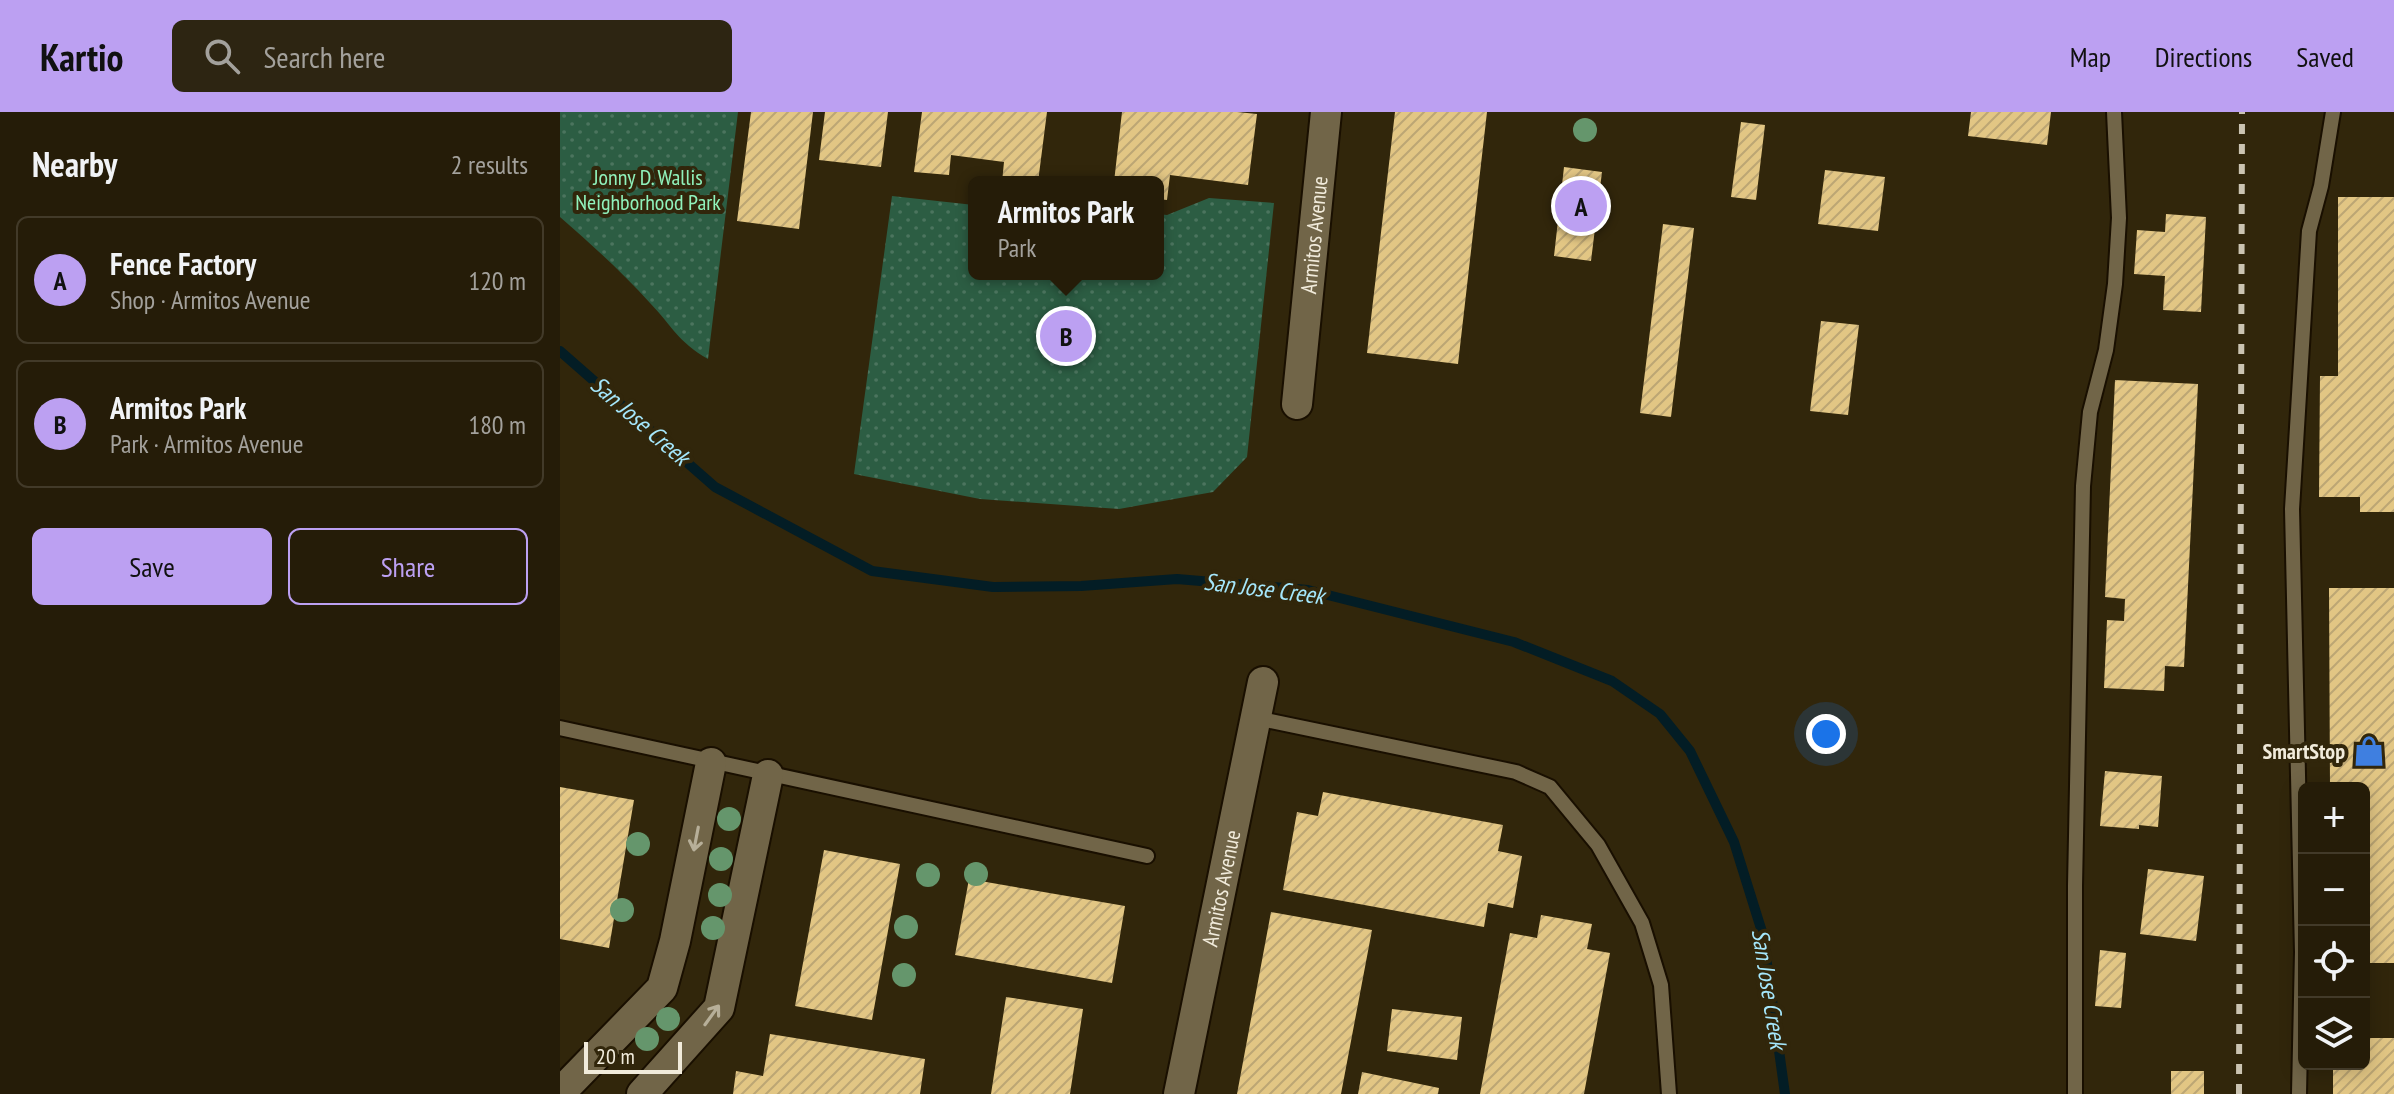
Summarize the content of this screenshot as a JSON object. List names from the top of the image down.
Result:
{
  "streets": {
    "street": ["Armitos Avenue"]
  },
  "water": ["San Jose Creek"],
  "parks": ["Jonny D. Wallis Neighborhood Park"],
  "places": {
    "shop": ["SmartStop"]
  },
  "scale_bar": "20 m",
  "page": {
    "header": "Kartio",
    "search": "Search here",
    "nav": ["Map", "Directions", "Saved"],
    "heading": ["Nearby", "2 results"],
    "pins": ["A", "B"],
    "popup": ["Armitos Park", "Park"],
    "list": [
      {
        "mark": "A",
        "name": "Fence Factory",
        "note": "Shop · Armitos Avenue",
        "value": "120 m"
      },
      {
        "mark": "B",
        "name": "Armitos Park",
        "note": "Park · Armitos Avenue",
        "value": "180 m"
      }
    ],
    "buttons": ["Save", "Share"],
    "map_buttons": ["+", "−"],
    "scale": "20 m"
  }
}
